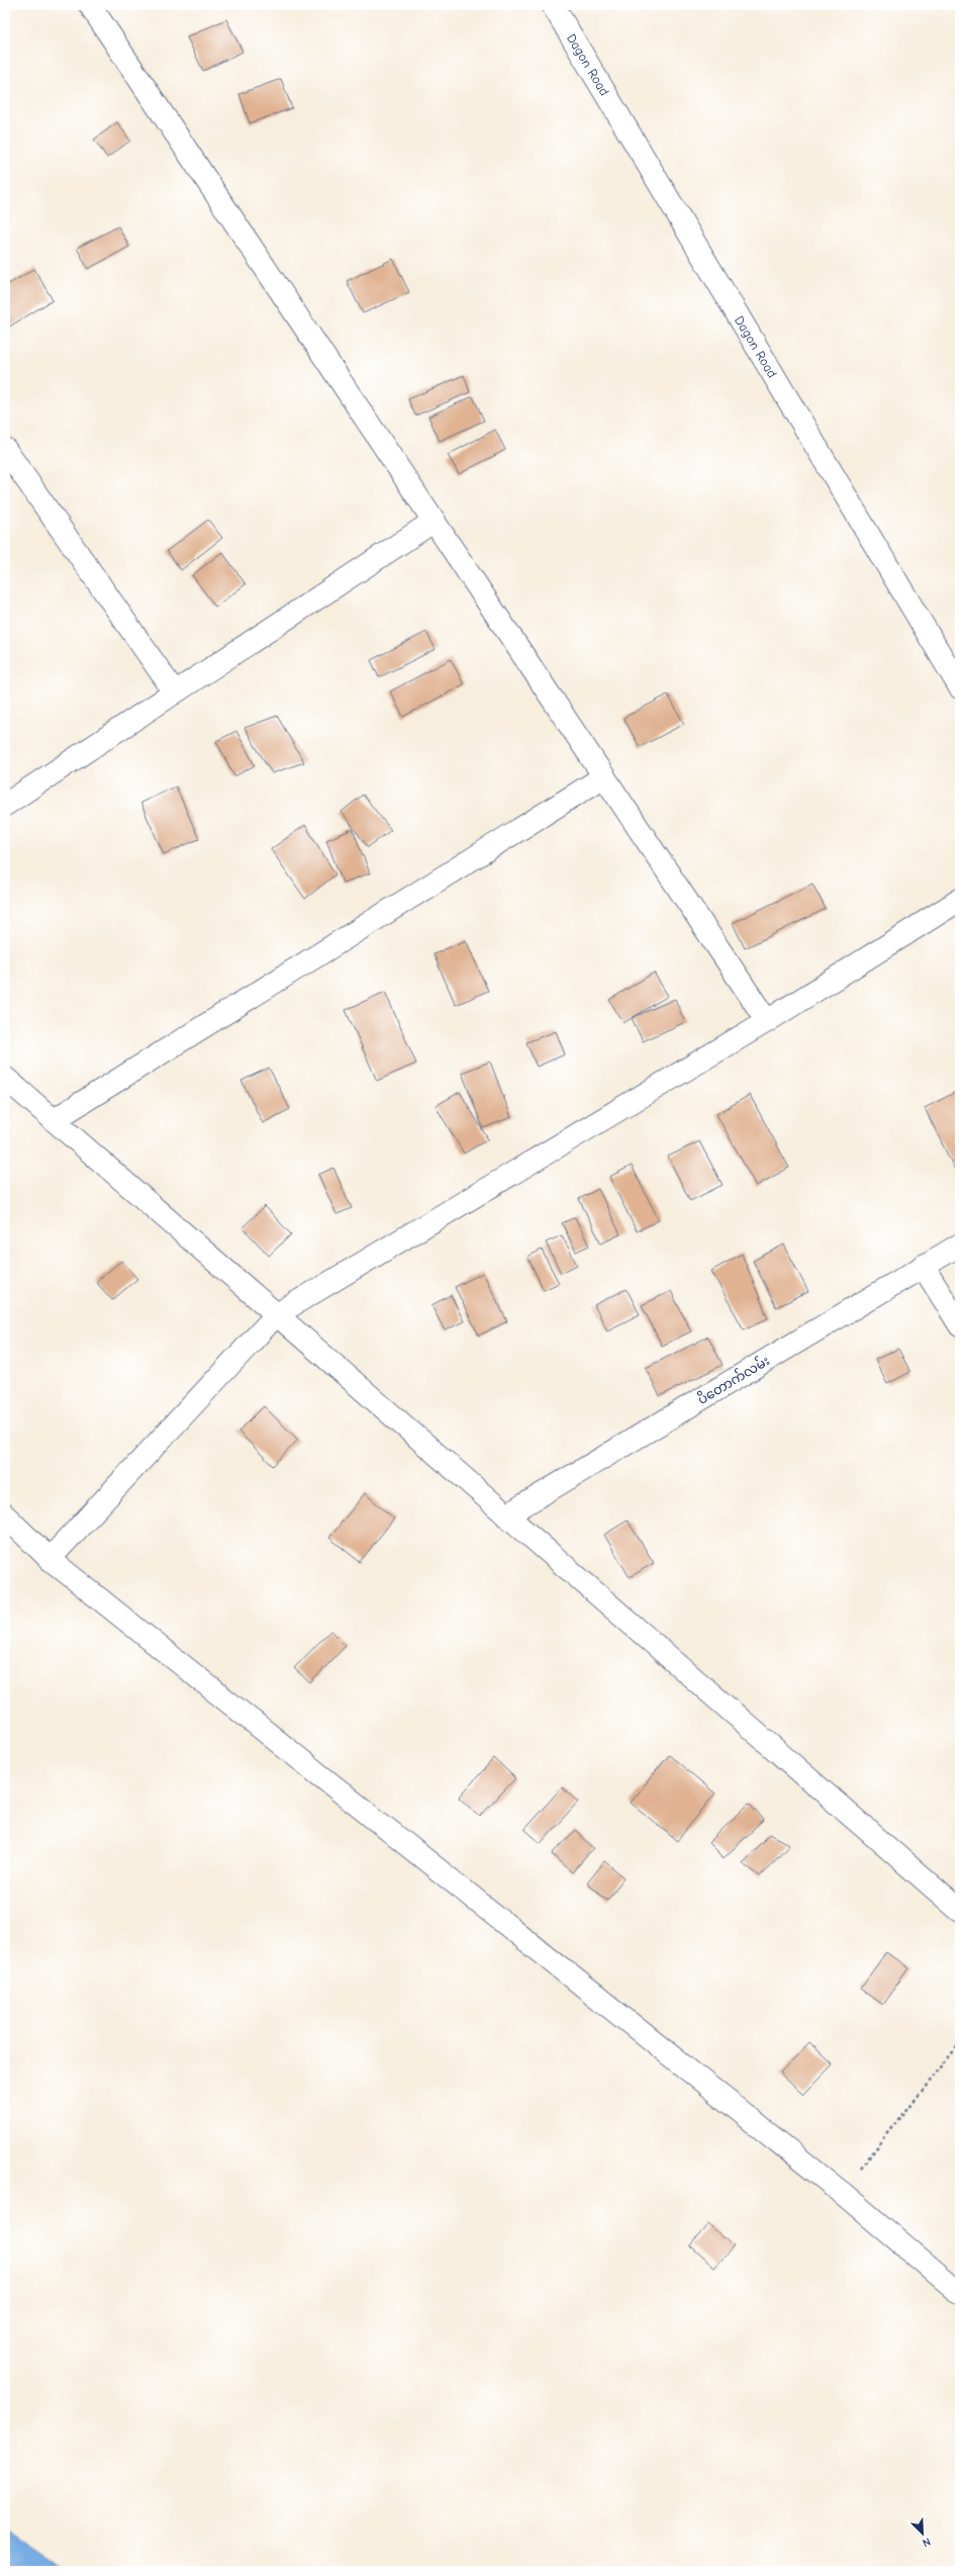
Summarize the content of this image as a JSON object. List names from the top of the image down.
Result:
{
  "streets": {
    "street": ["Dagon Road", "ပိတောက်လမ်း"]
  },
  "north": "bottom right"
}
